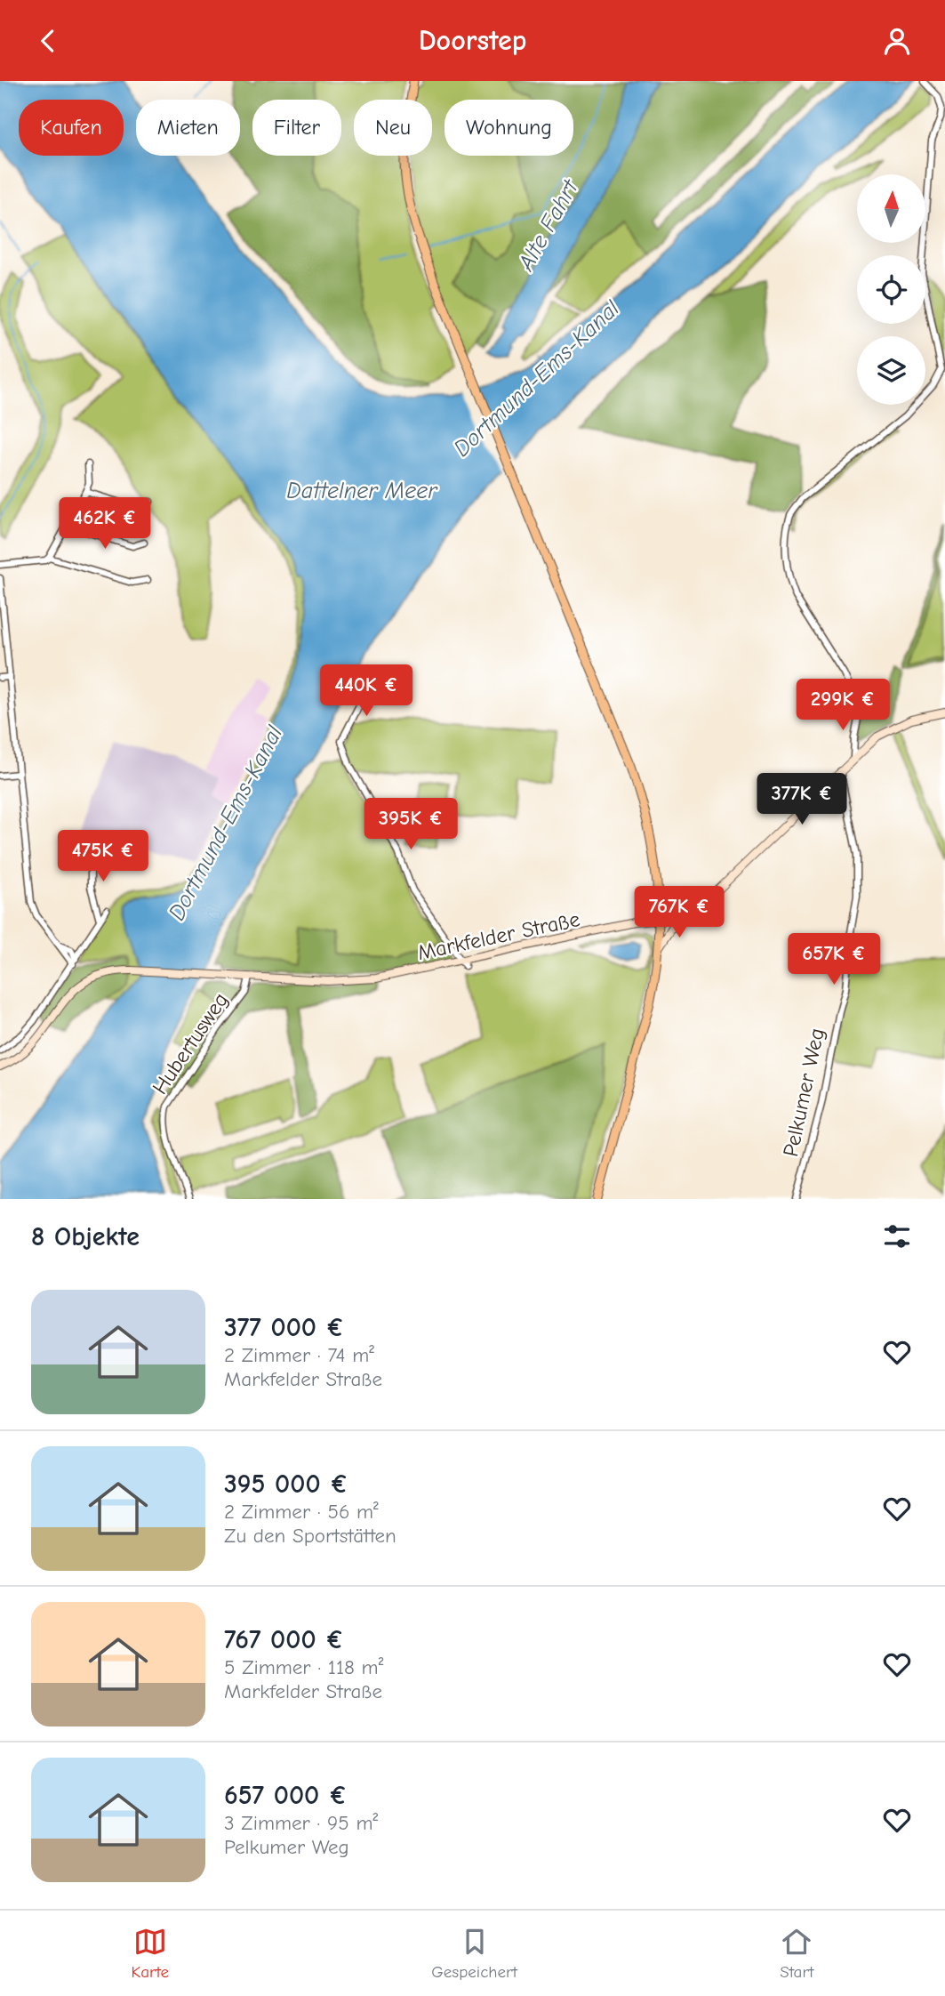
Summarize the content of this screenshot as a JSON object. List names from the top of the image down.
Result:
{
  "streets": {
    "street": ["Markfelder Straße", "Hubertusweg", "Pelkumer Weg"]
  },
  "crossings": [
    ["Markfelder Straße", "Hubertusweg"]
  ],
  "water": ["Alte Fahrt", "Dortmund-Ems-Kanal", "Dattelner Meer"],
  "north": "top",
  "page": {
    "header": "Doorstep",
    "chip": [
      "Kaufen",
      "Mieten",
      "Filter",
      "Neu",
      "Wohnung"
    ],
    "price": [
      "462K €",
      "440K €",
      "299K €",
      "377K €",
      "395K €",
      "475K €",
      "767K €",
      "657K €"
    ],
    "heading": "8 Objekte",
    "list": [
      {
        "name": "377 000 €",
        "note": "2 Zimmer · 74 m² · Markfelder Straße"
      },
      {
        "name": "395 000 €",
        "note": "2 Zimmer · 56 m² · Zu den Sportstätten"
      },
      {
        "name": "767 000 €",
        "note": "5 Zimmer · 118 m² · Markfelder Straße"
      },
      {
        "name": "657 000 €",
        "note": "3 Zimmer · 95 m² · Pelkumer Weg"
      }
    ],
    "tabs": ["Karte", "Gespeichert", "Start"]
  }
}
